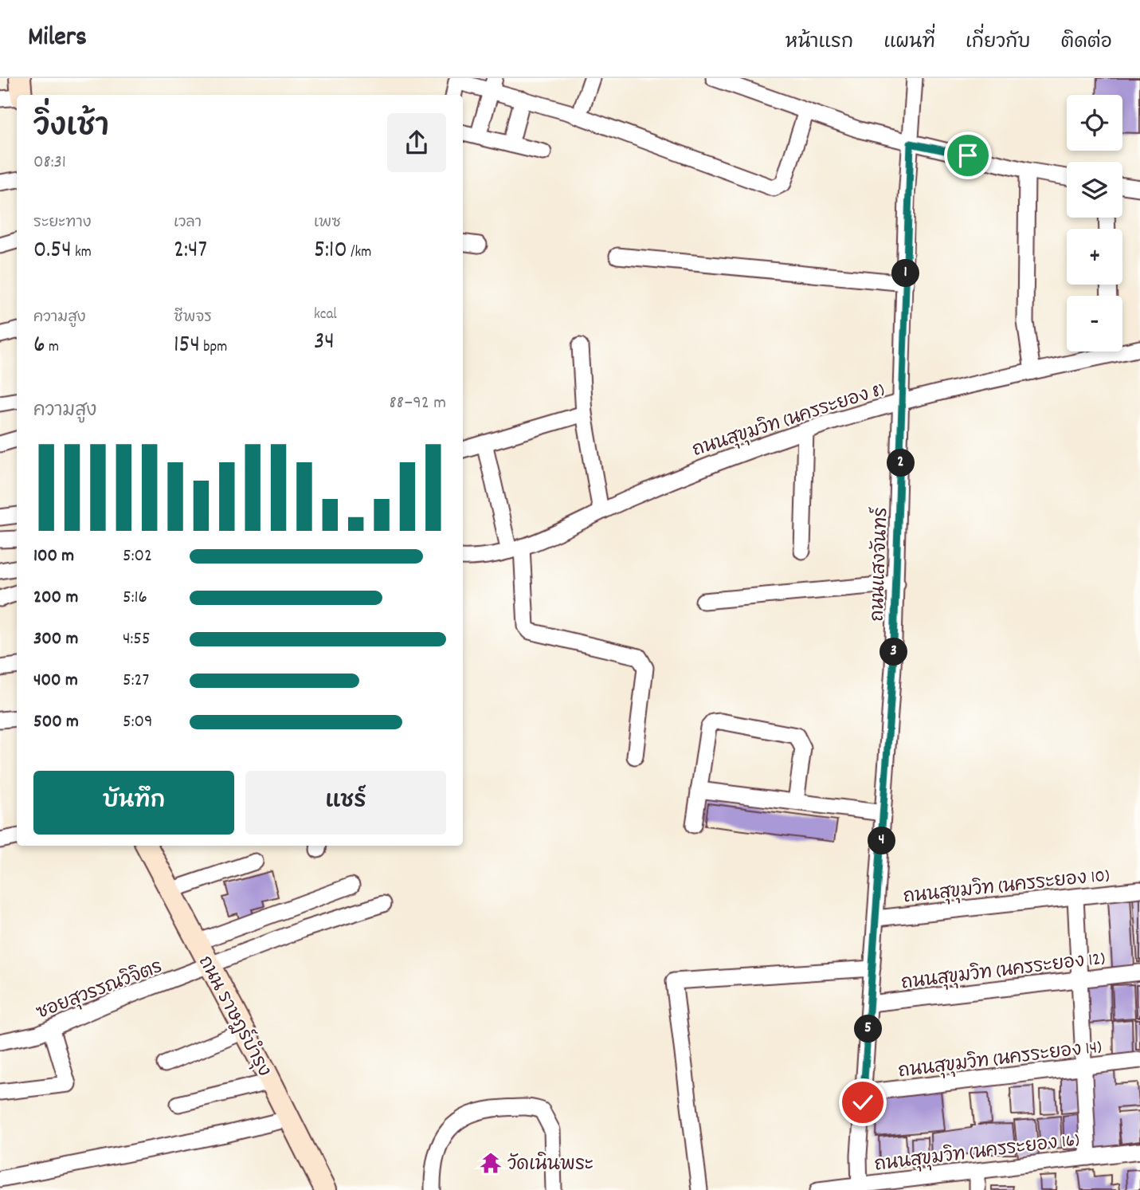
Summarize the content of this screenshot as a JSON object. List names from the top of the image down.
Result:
{
  "streets": {
    "street": [
      "ถนนสุขุมวิท (นครระยอง 8)",
      "ถนนแสงจันทร์",
      "ถนนสุขุมวิท (นครระยอง 10)",
      "ถนนสุขุมวิท (นครระยอง 12)",
      "ซอยสุวรรณวิจิตร",
      "ถนน ราษฎร์บำรุง",
      "ถนนสุขุมวิท (นครระยอง 14)",
      "ถนนสุขุมวิท (นครระยอง 16)"
    ]
  },
  "crossings": [
    ["ถนนสุขุมวิท (นครระยอง 8)", "ถนนแสงจันทร์"],
    ["ถนนแสงจันทร์", "ถนนสุขุมวิท (นครระยอง 10)"],
    ["ถนนแสงจันทร์", "ถนนสุขุมวิท (นครระยอง 12)"],
    ["ถนนแสงจันทร์", "ถนนสุขุมวิท (นครระยอง 14)"],
    ["ถนนแสงจันทร์", "ถนนสุขุมวิท (นครระยอง 16)"],
    ["ซอยสุวรรณวิจิตร", "ถนน ราษฎร์บำรุง"]
  ],
  "places": {
    "temple": ["วัดเนินพระ"]
  },
  "page": {
    "header": "Milers",
    "nav": [
      "หน้าแรก",
      "แผนที่",
      "เกี่ยวกับ",
      "ติดต่อ"
    ],
    "map_buttons": ["+", "−"],
    "heading": ["วิ่งเช้า", "08:31"],
    "stats": [
      ["ระยะทาง", "0.54 km"],
      ["เวลา", "2:47"],
      ["เพซ", "5:10 /km"],
      ["ความสูง", "6 m"],
      ["ชีพจร", "154 bpm"],
      ["kcal", "34"]
    ],
    "pins": [
      "1",
      "2",
      "3",
      "4",
      "5"
    ],
    "chart": ["ความสูง", "88–92 m"],
    "list": [
      {
        "name": "100 m",
        "note": "5:02"
      },
      {
        "name": "200 m",
        "note": "5:16"
      },
      {
        "name": "300 m",
        "note": "4:55"
      },
      {
        "name": "400 m",
        "note": "5:27"
      },
      {
        "name": "500 m",
        "note": "5:09"
      }
    ],
    "buttons": ["บันทึก", "แชร์"]
  }
}
